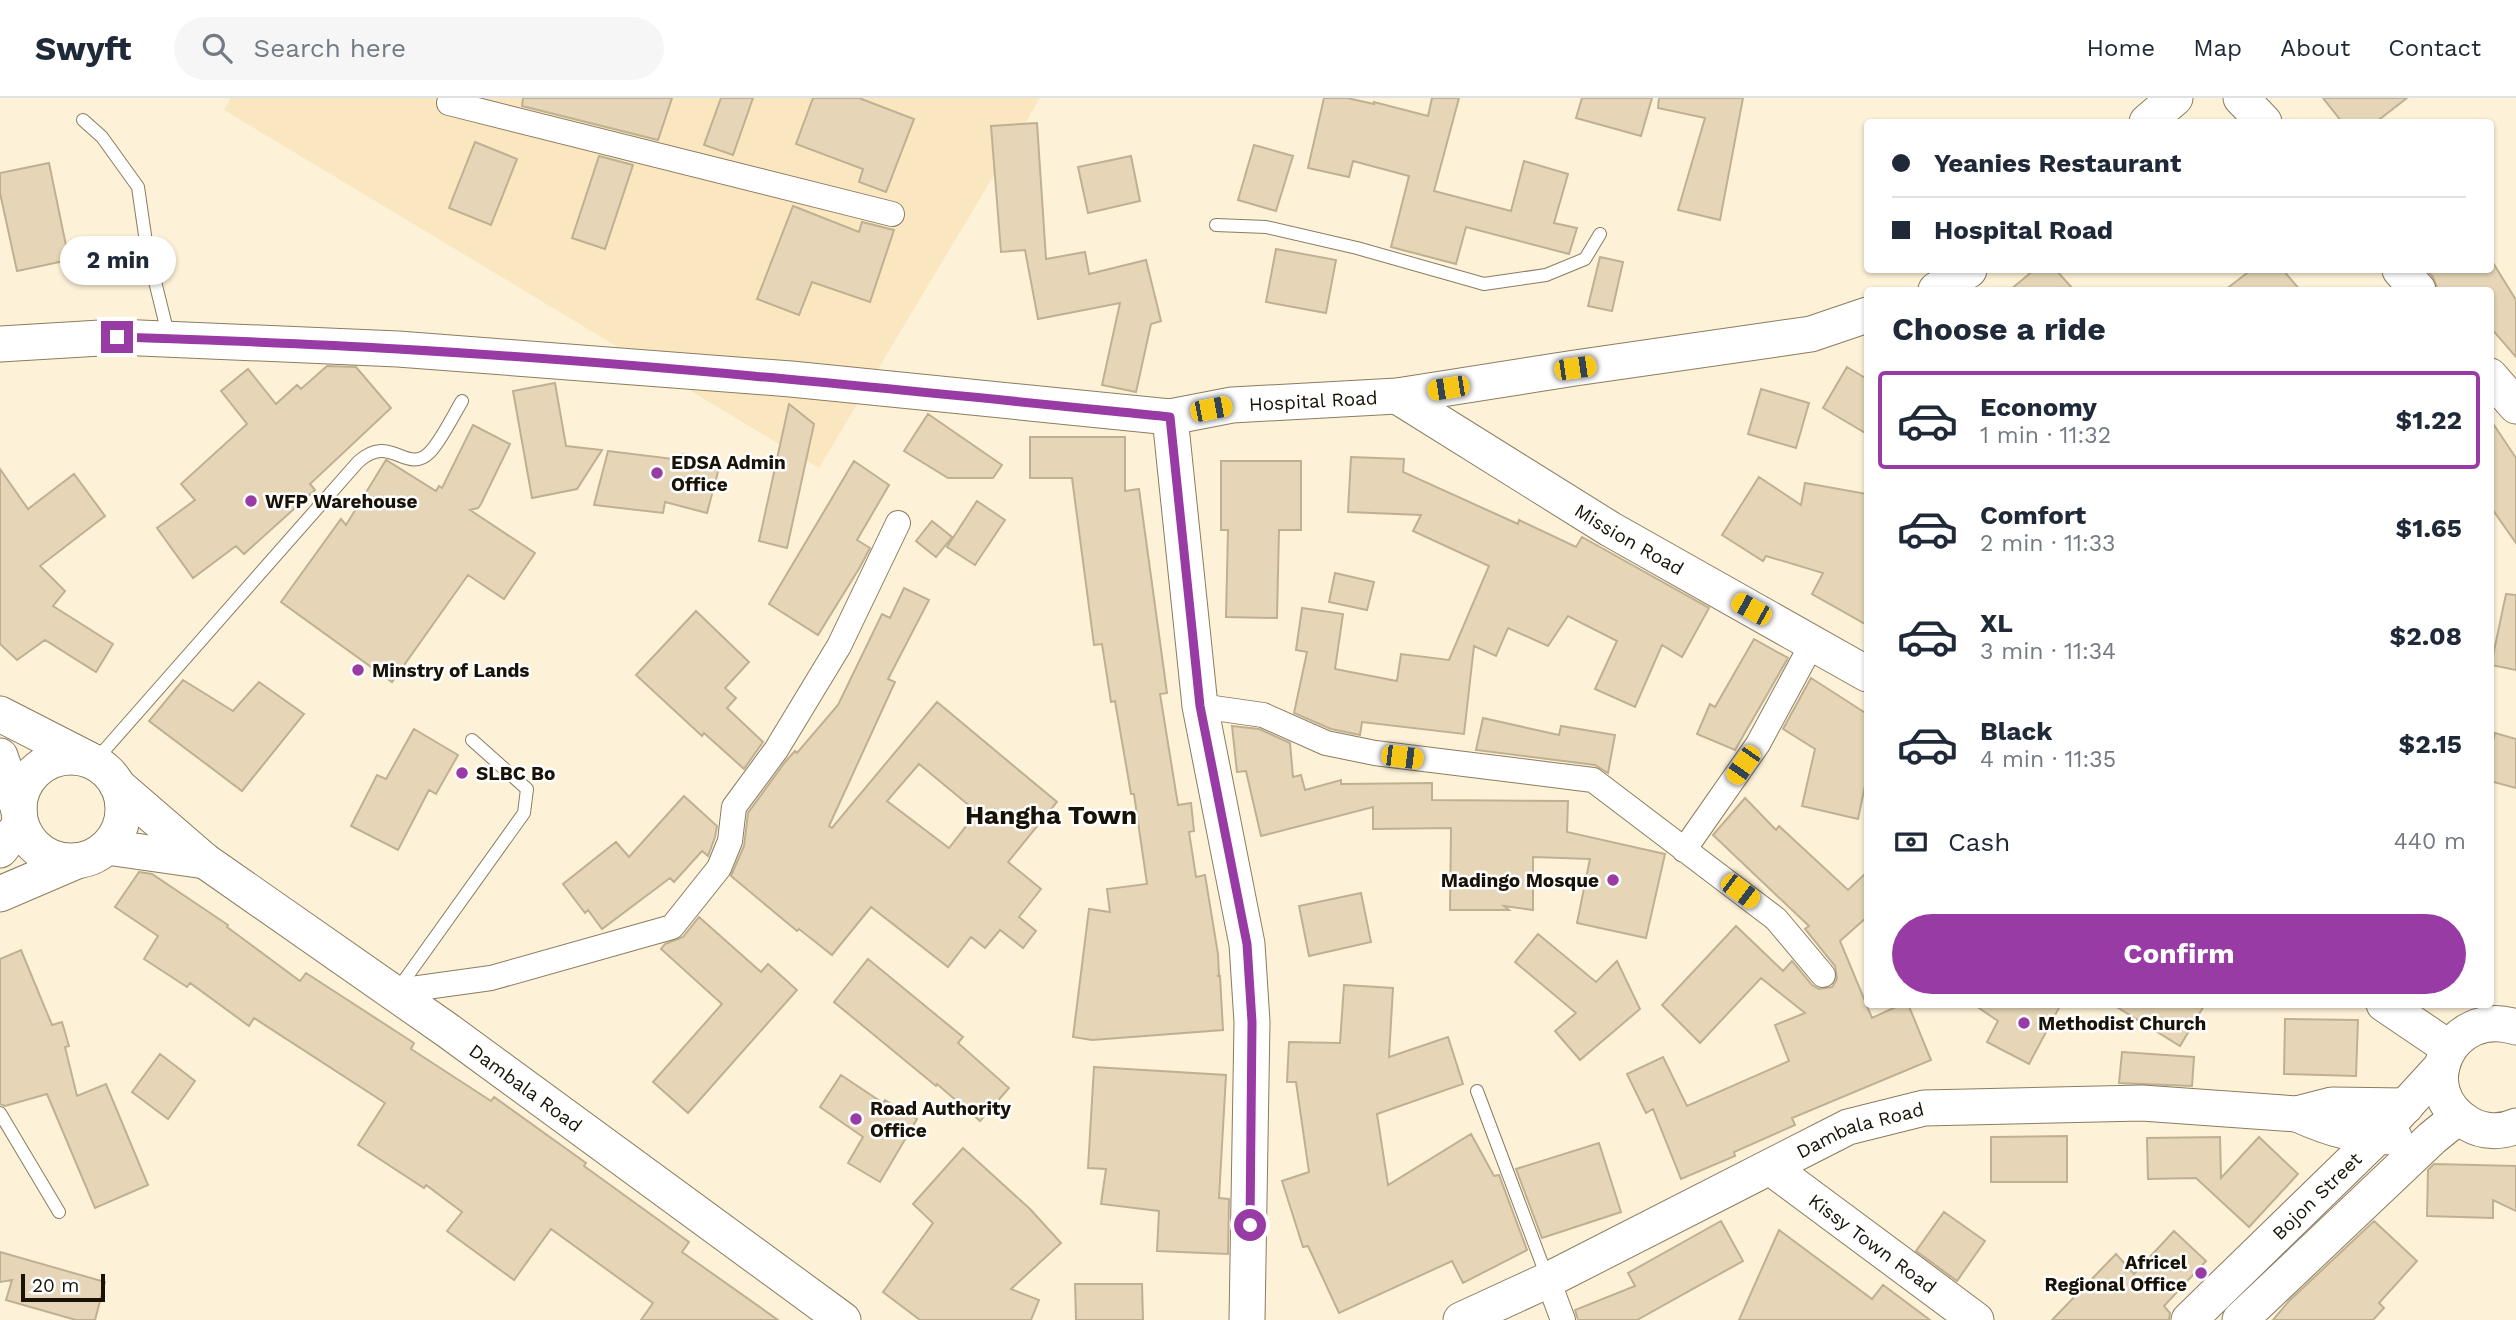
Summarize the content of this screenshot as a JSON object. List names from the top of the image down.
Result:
{
  "streets": {
    "street": [
      "Hospital Road",
      "Mission Road",
      "Dambala Road",
      "Bojon Street",
      "Kissy Town Road"
    ]
  },
  "crossings": [
    ["Hospital Road", "Mission Road"],
    ["Dambala Road", "Bojon Street"],
    ["Dambala Road", "Kissy Town Road"]
  ],
  "districts": ["Hangha Town"],
  "places": [
    "EDSA Admin Office",
    "WFP Warehouse",
    "Minstry of Lands",
    "SLBC Bo",
    "Madingo Mosque",
    "Methodist Church",
    "Road Authority Office",
    "Africel Regional Office"
  ],
  "scale_bar": "20 m",
  "page": {
    "header": "Swyft",
    "search": "Search here",
    "nav": [
      "Home",
      "Map",
      "About",
      "Contact"
    ],
    "banner": ["Yeanies Restaurant", "Hospital Road"],
    "bubble": "2 min",
    "heading": "Choose a ride",
    "list": [
      {
        "name": "Economy",
        "note": "1 min · 11:32",
        "value": "$1.22"
      },
      {
        "name": "Comfort",
        "note": "2 min · 11:33",
        "value": "$1.65"
      },
      {
        "name": "XL",
        "note": "3 min · 11:34",
        "value": "$2.08"
      },
      {
        "name": "Black",
        "note": "4 min · 11:35",
        "value": "$2.15"
      }
    ],
    "pay": ["Cash", "440 m"],
    "buttons": "Confirm",
    "scale": "20 m"
  }
}
